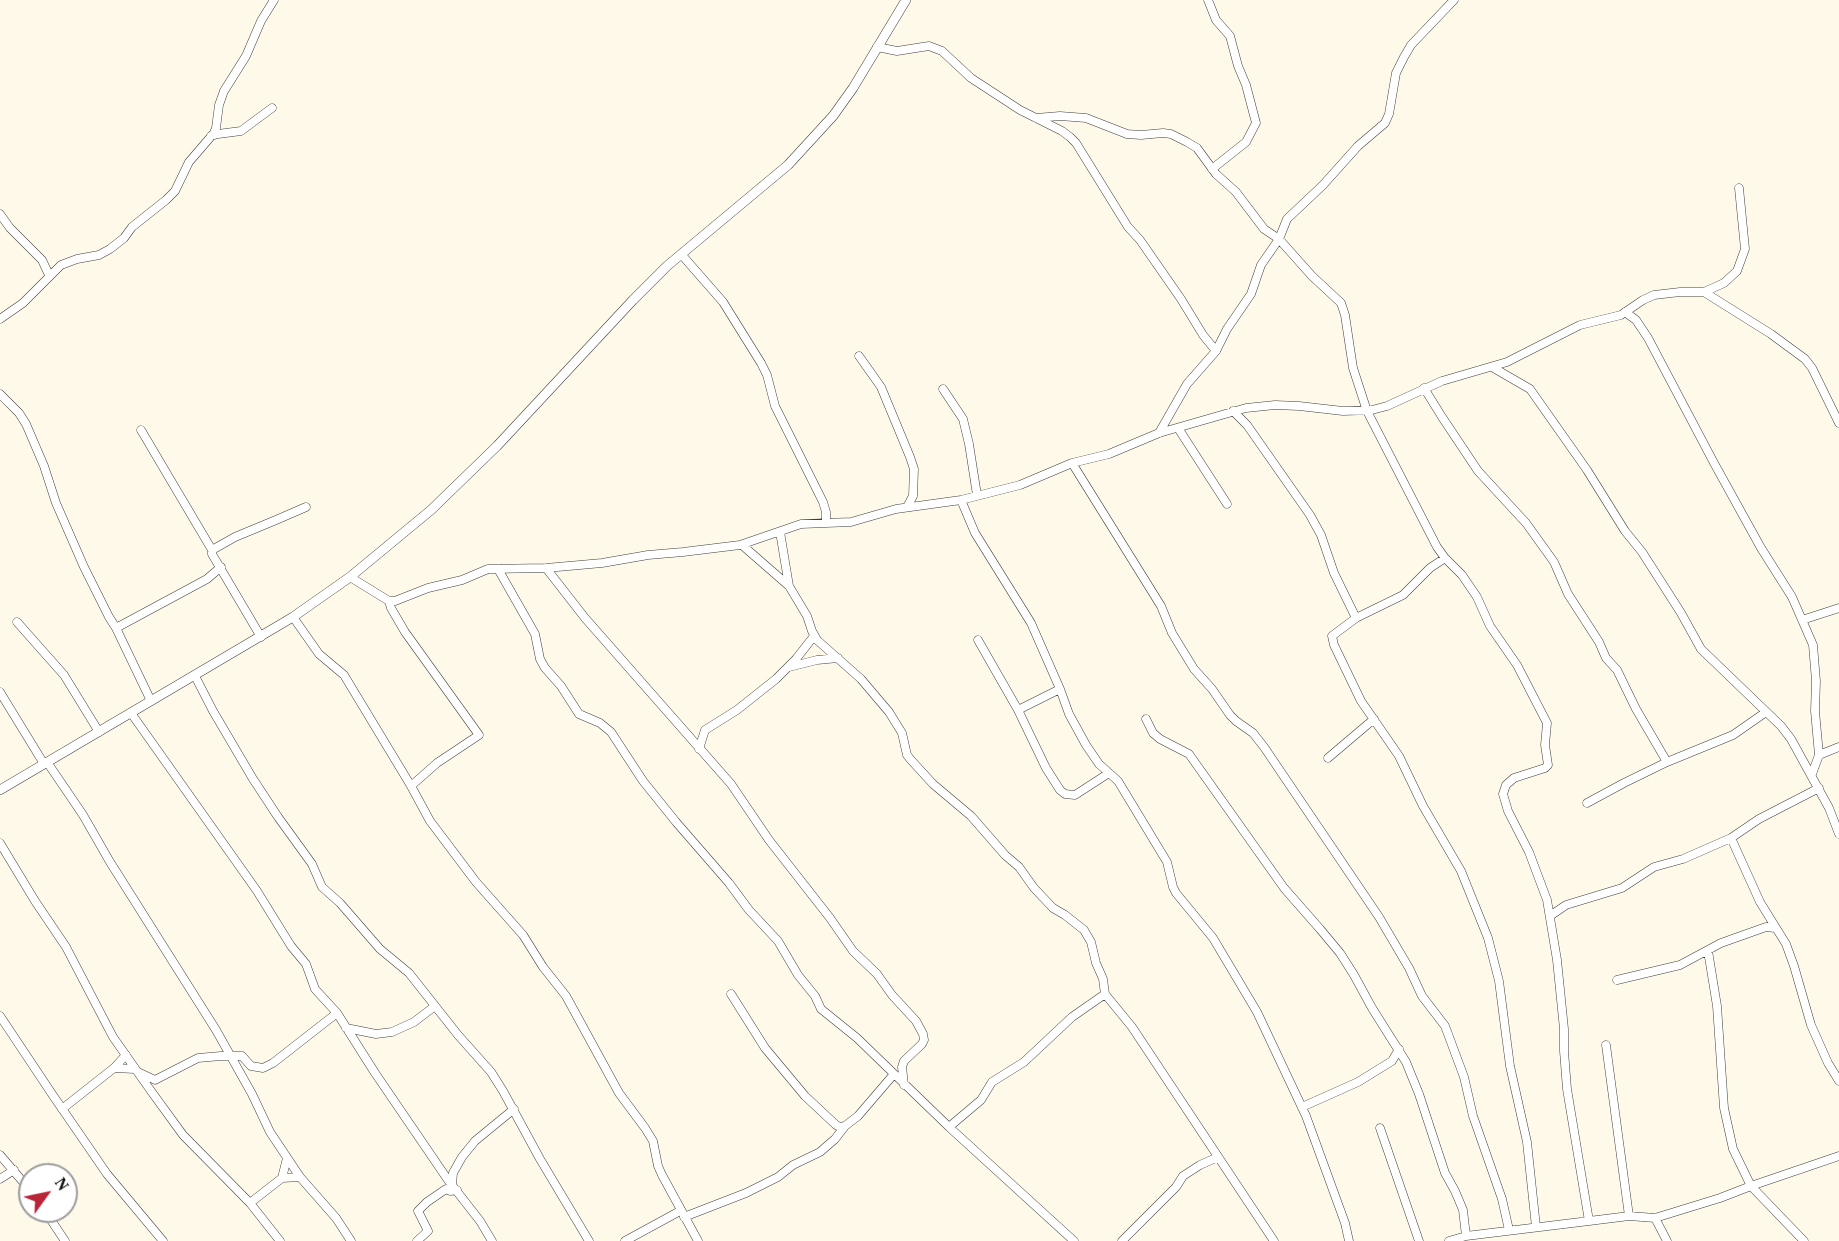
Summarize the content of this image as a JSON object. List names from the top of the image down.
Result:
{
  "north": "top right"
}
